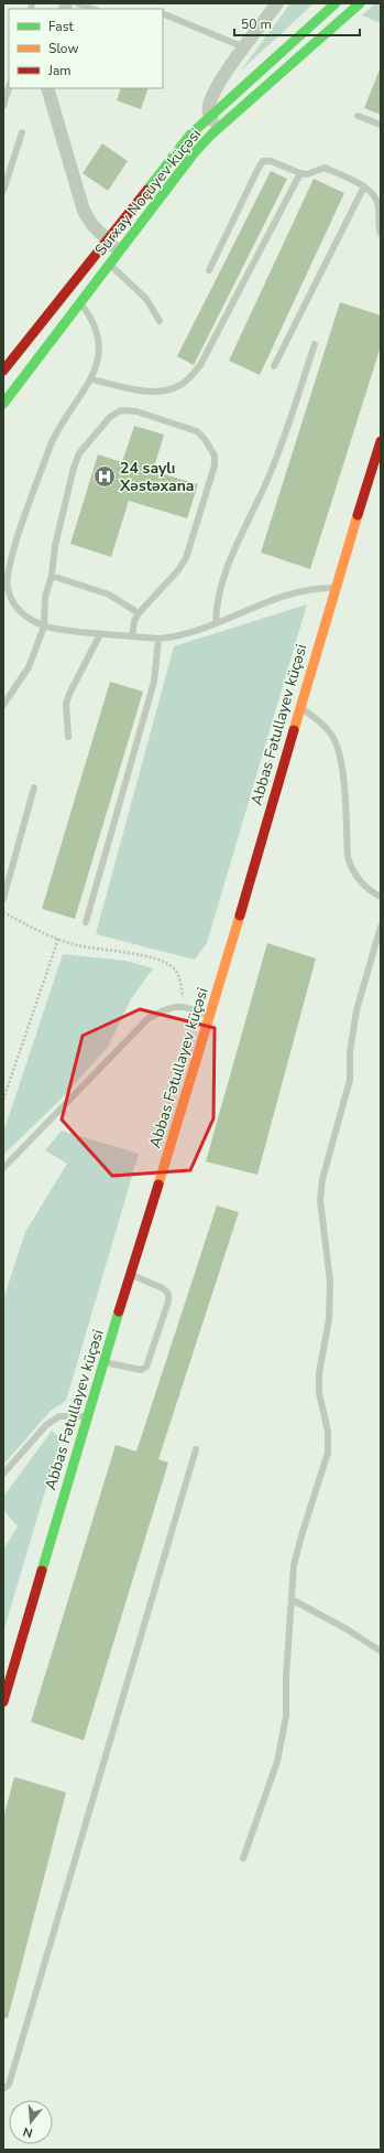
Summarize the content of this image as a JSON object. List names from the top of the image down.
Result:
{
  "streets": {
    "main road": ["Surxay Noçuyev küçəsi", "Abbas Fətullayev küçəsi"]
  },
  "places": {
    "hospital": ["24 saylı Xəstəxana"]
  },
  "legend": ["Fast", "Slow", "Jam"],
  "scale_bar": "50 m",
  "north": "bottom"
}
